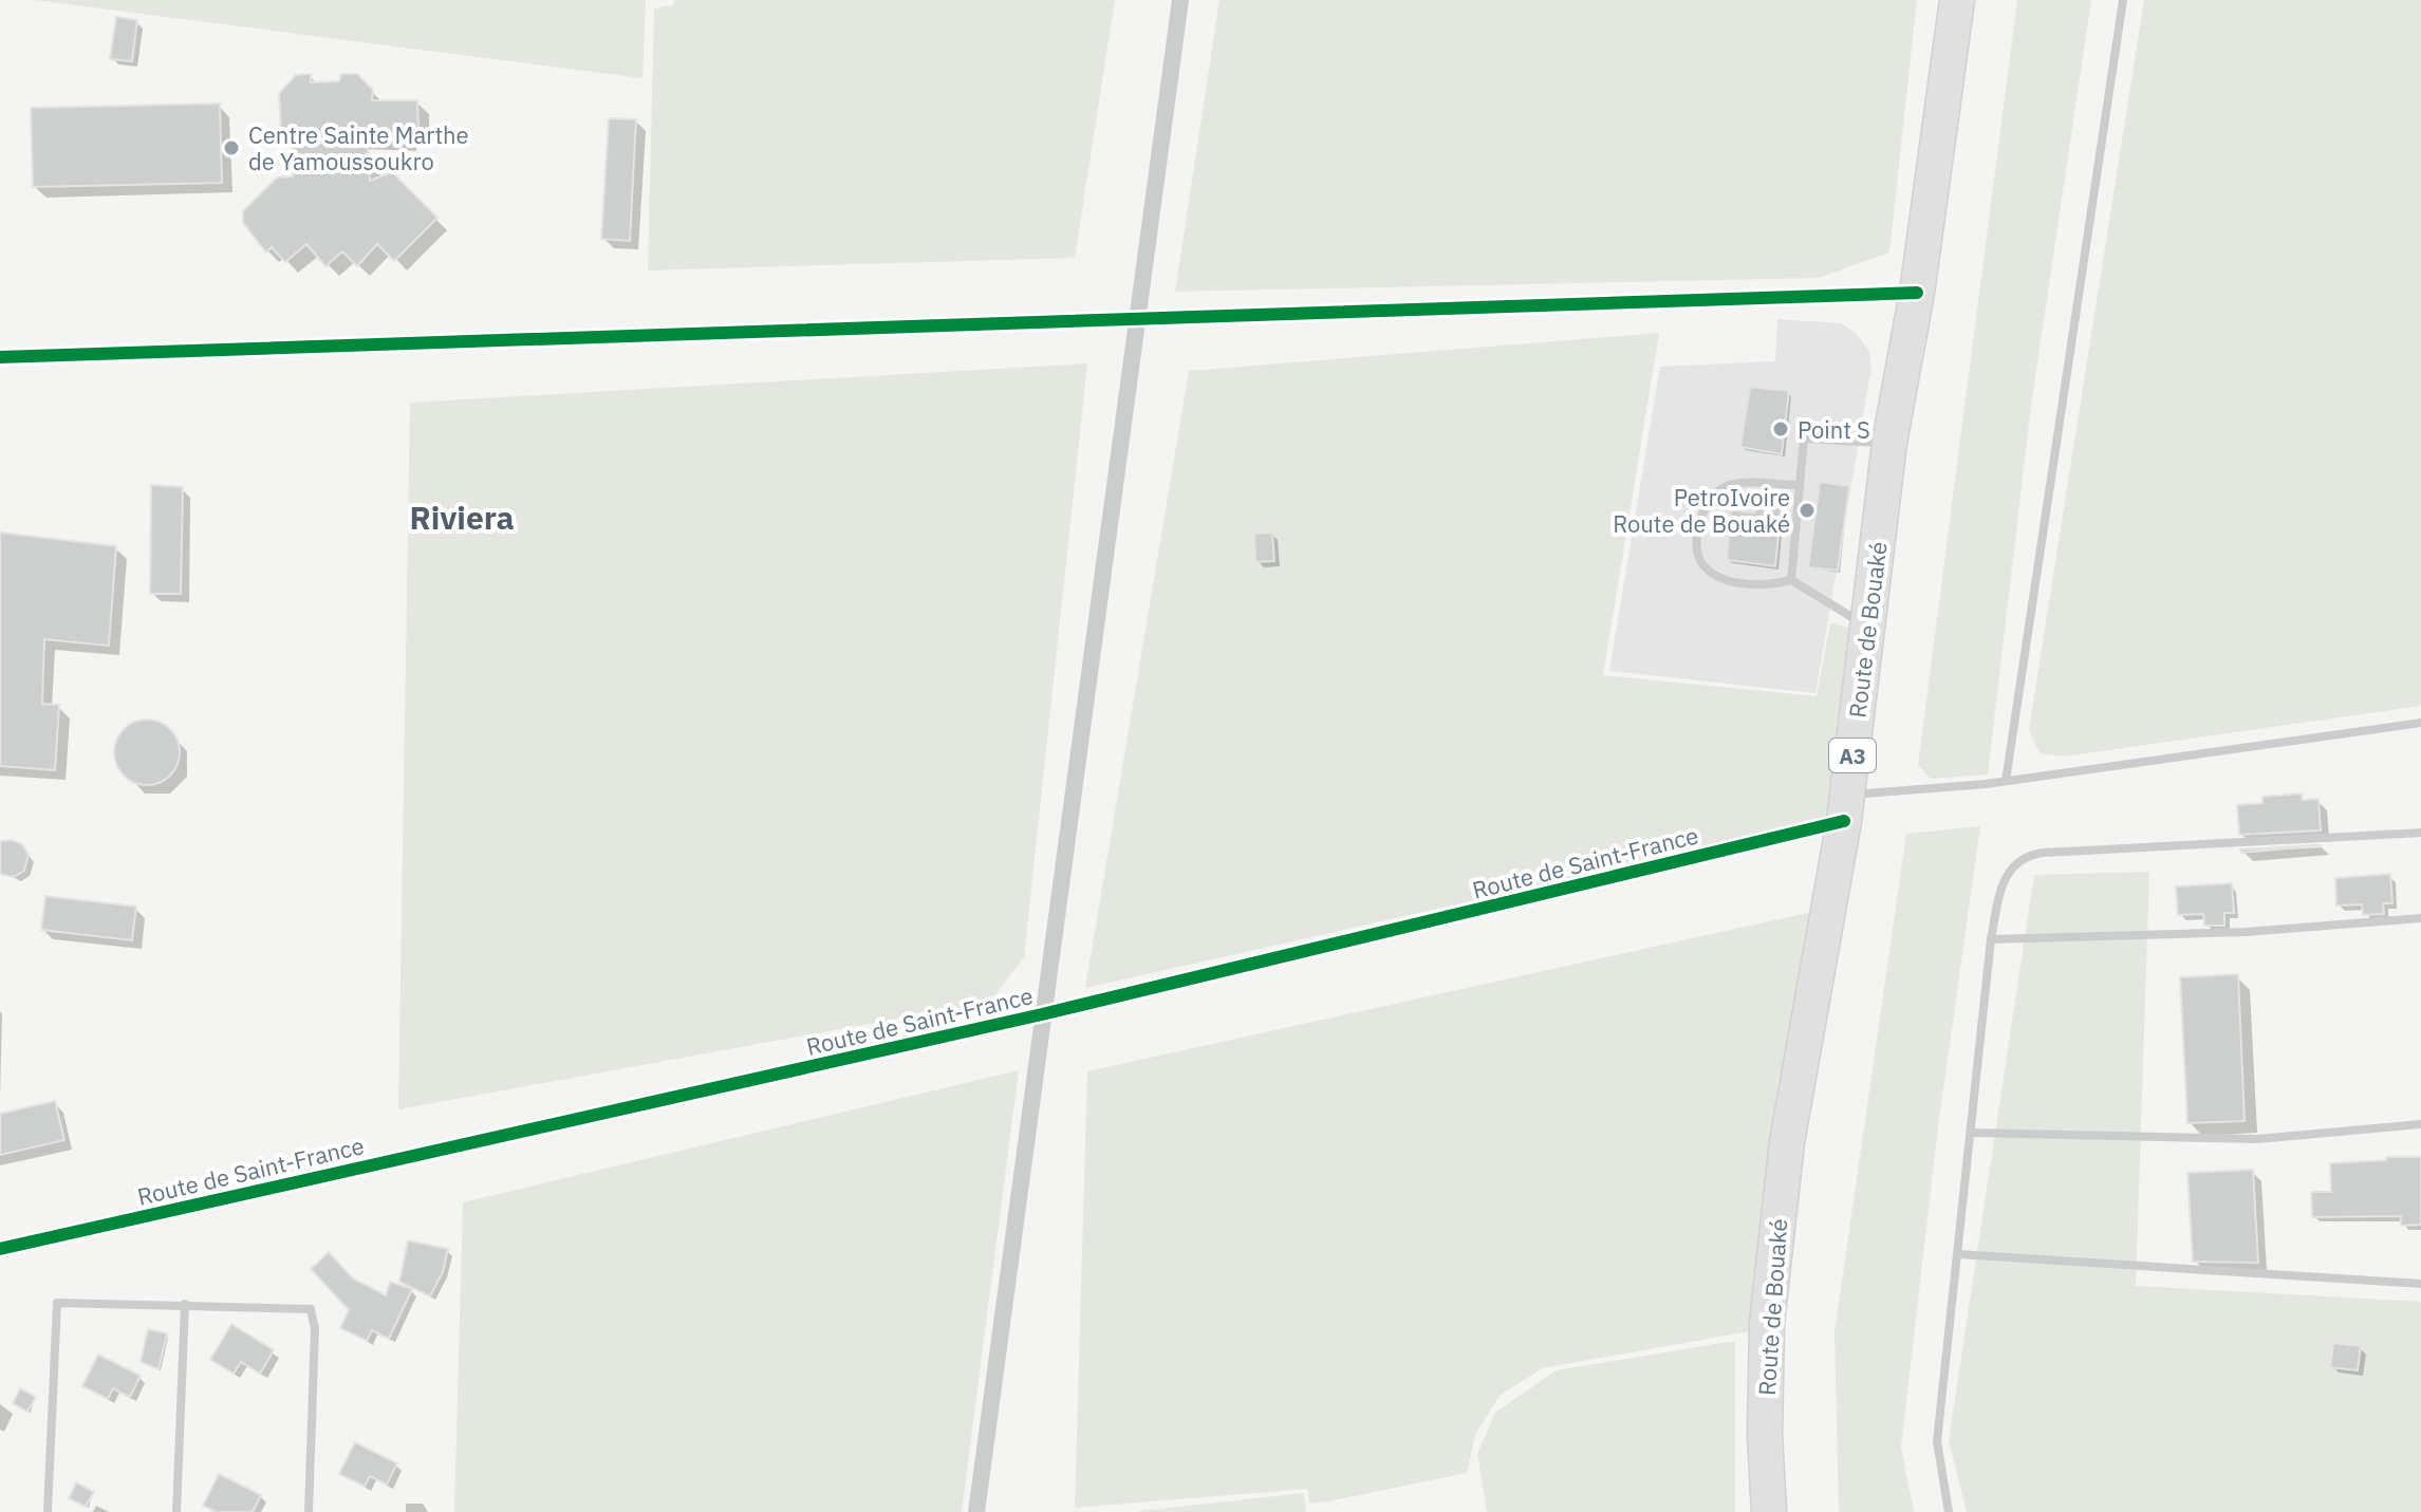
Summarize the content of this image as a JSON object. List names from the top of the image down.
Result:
{
  "streets": {
    "highway": ["Route de Bouaké", "A3"],
    "street": ["Route de Saint-France"]
  },
  "crossings": [
    ["Route de Bouaké", "Route de Saint-France"]
  ],
  "districts": ["Riviera"],
  "places": ["Centre Sainte Marthe de Yamoussoukro", "Point S", "PetroIvoire Route de Bouaké"]
}
